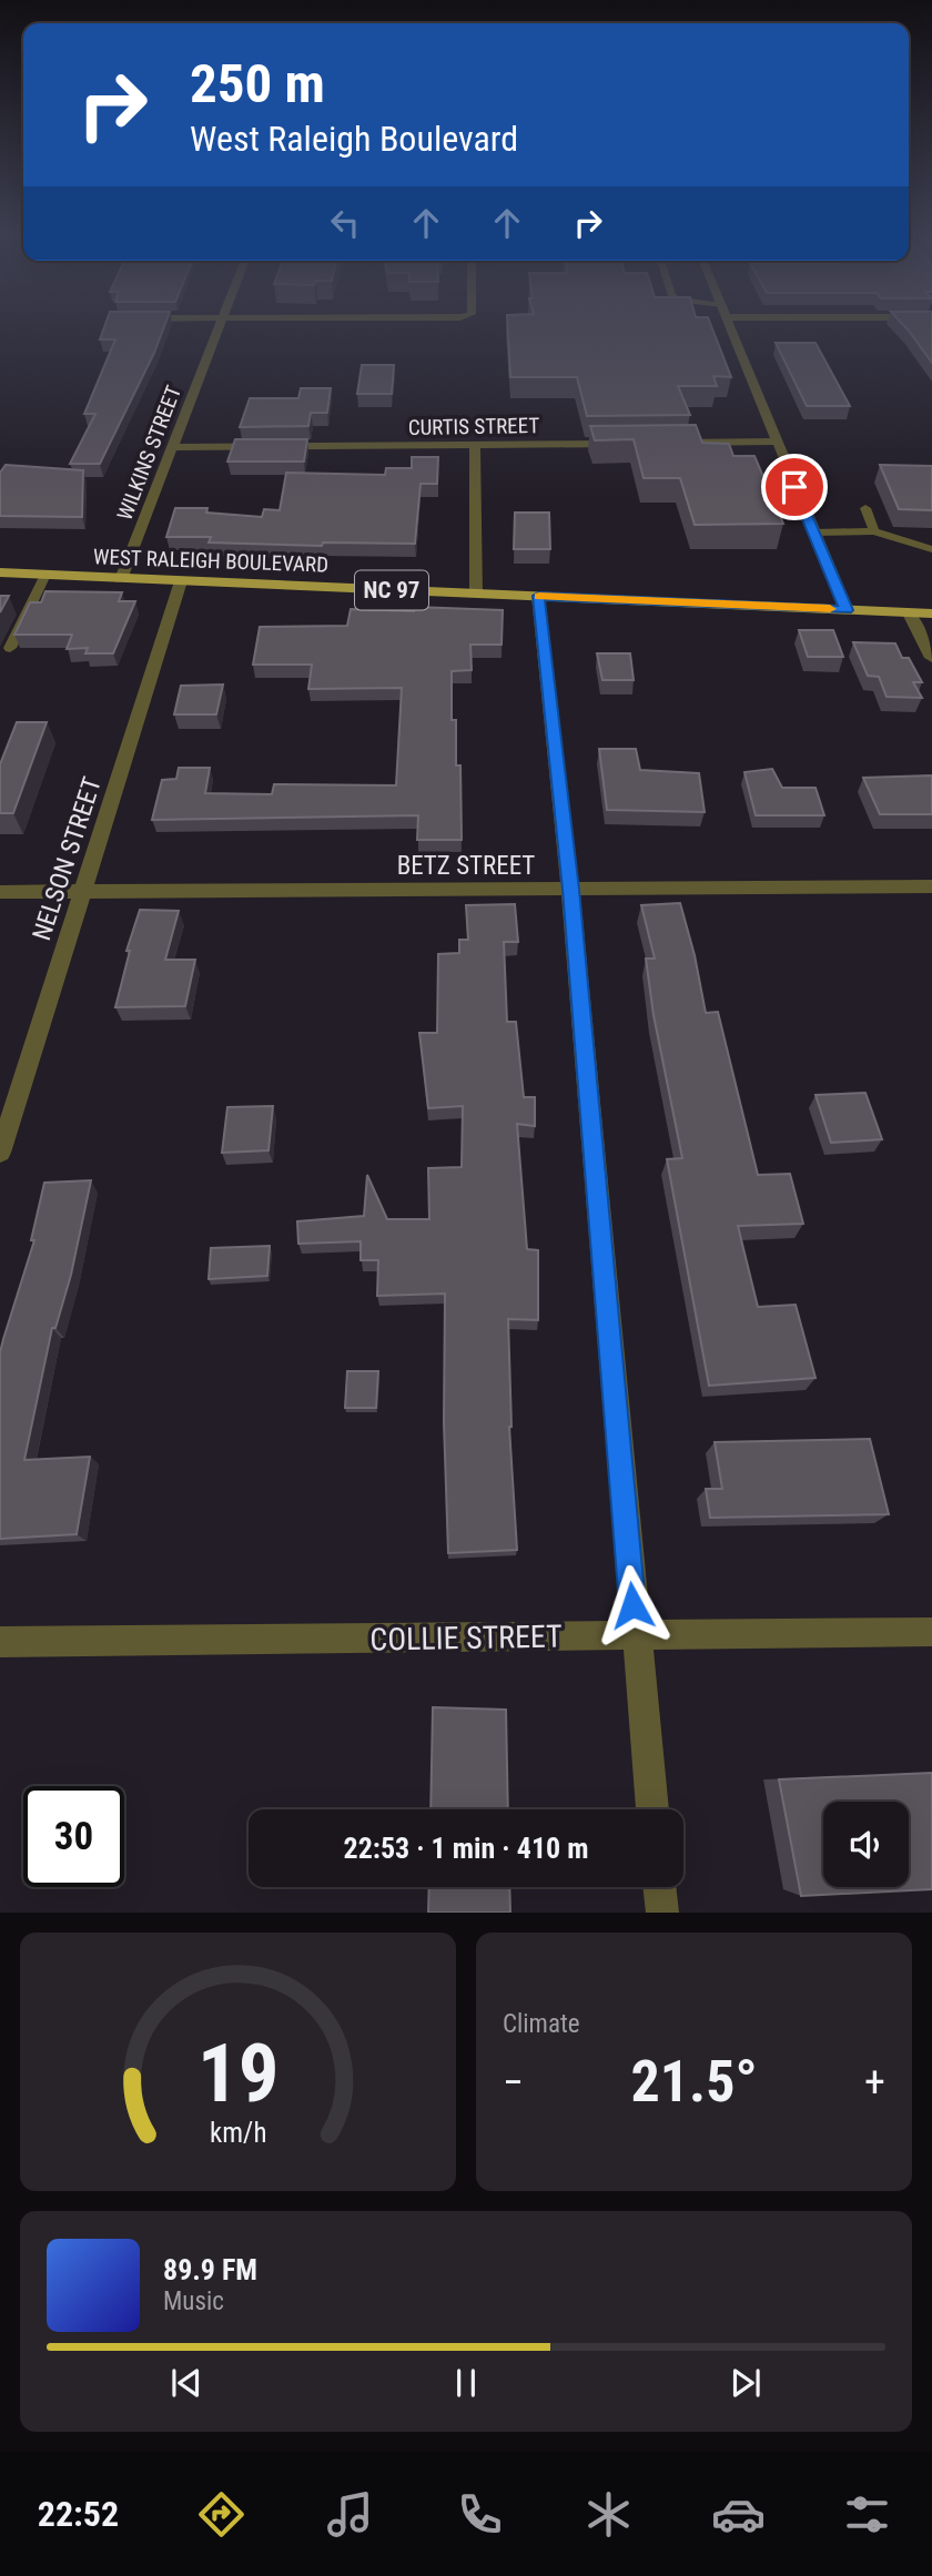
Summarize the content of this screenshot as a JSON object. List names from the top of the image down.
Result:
{
  "streets": {
    "main road": ["WEST RALEIGH BOULEVARD", "NC 97"],
    "street": [
      "CURTIS STREET",
      "WILKINS STREET",
      "NELSON STREET",
      "BETZ STREET",
      "COLLIE STREET"
    ]
  },
  "crossings": [
    ["CURTIS STREET", "WILKINS STREET"],
    ["WILKINS STREET", "WEST RALEIGH BOULEVARD"],
    ["WEST RALEIGH BOULEVARD", "NELSON STREET"],
    ["NELSON STREET", "BETZ STREET"]
  ],
  "page": {
    "turn": ["250 m", "West Raleigh Boulevard"],
    "limit": "30",
    "trip": "22:53 · 1 min · 410 m",
    "tile": "Climate",
    "heat": ["−", "21.5°", "+"],
    "song": ["89.9 FM", "Music"],
    "tabs": "22:52",
    "gauge": ["19", "km/h"]
  }
}
